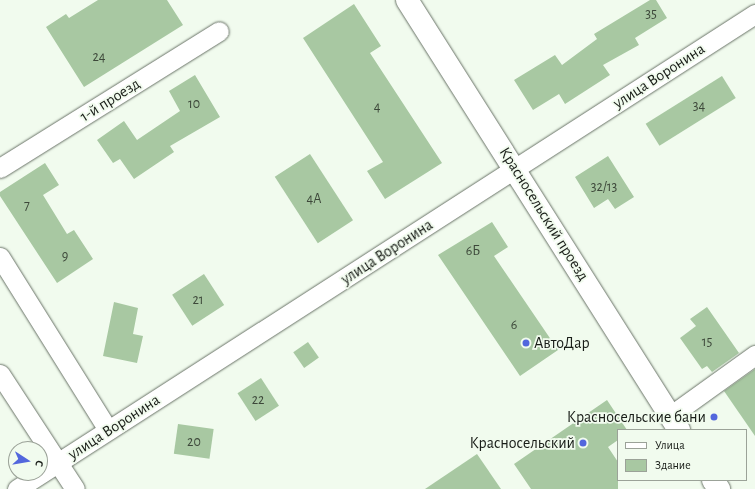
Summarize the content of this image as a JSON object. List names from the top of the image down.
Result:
{
  "streets": {
    "street": ["улица Воронина", "1-й проезд", "Красносельский проезд"]
  },
  "crossings": [
    ["улица Воронина", "Красносельский проезд"]
  ],
  "places": ["АвтоДар", "Красносельские бани", "Красносельский"],
  "house_numbers": [
    "35",
    "24",
    "10",
    "34",
    "4",
    "32/13",
    "4А",
    "7",
    "6Б",
    "9",
    "21",
    "6",
    "15",
    "22",
    "20"
  ],
  "legend": ["Улица", "Здание"],
  "north": "right"
}
